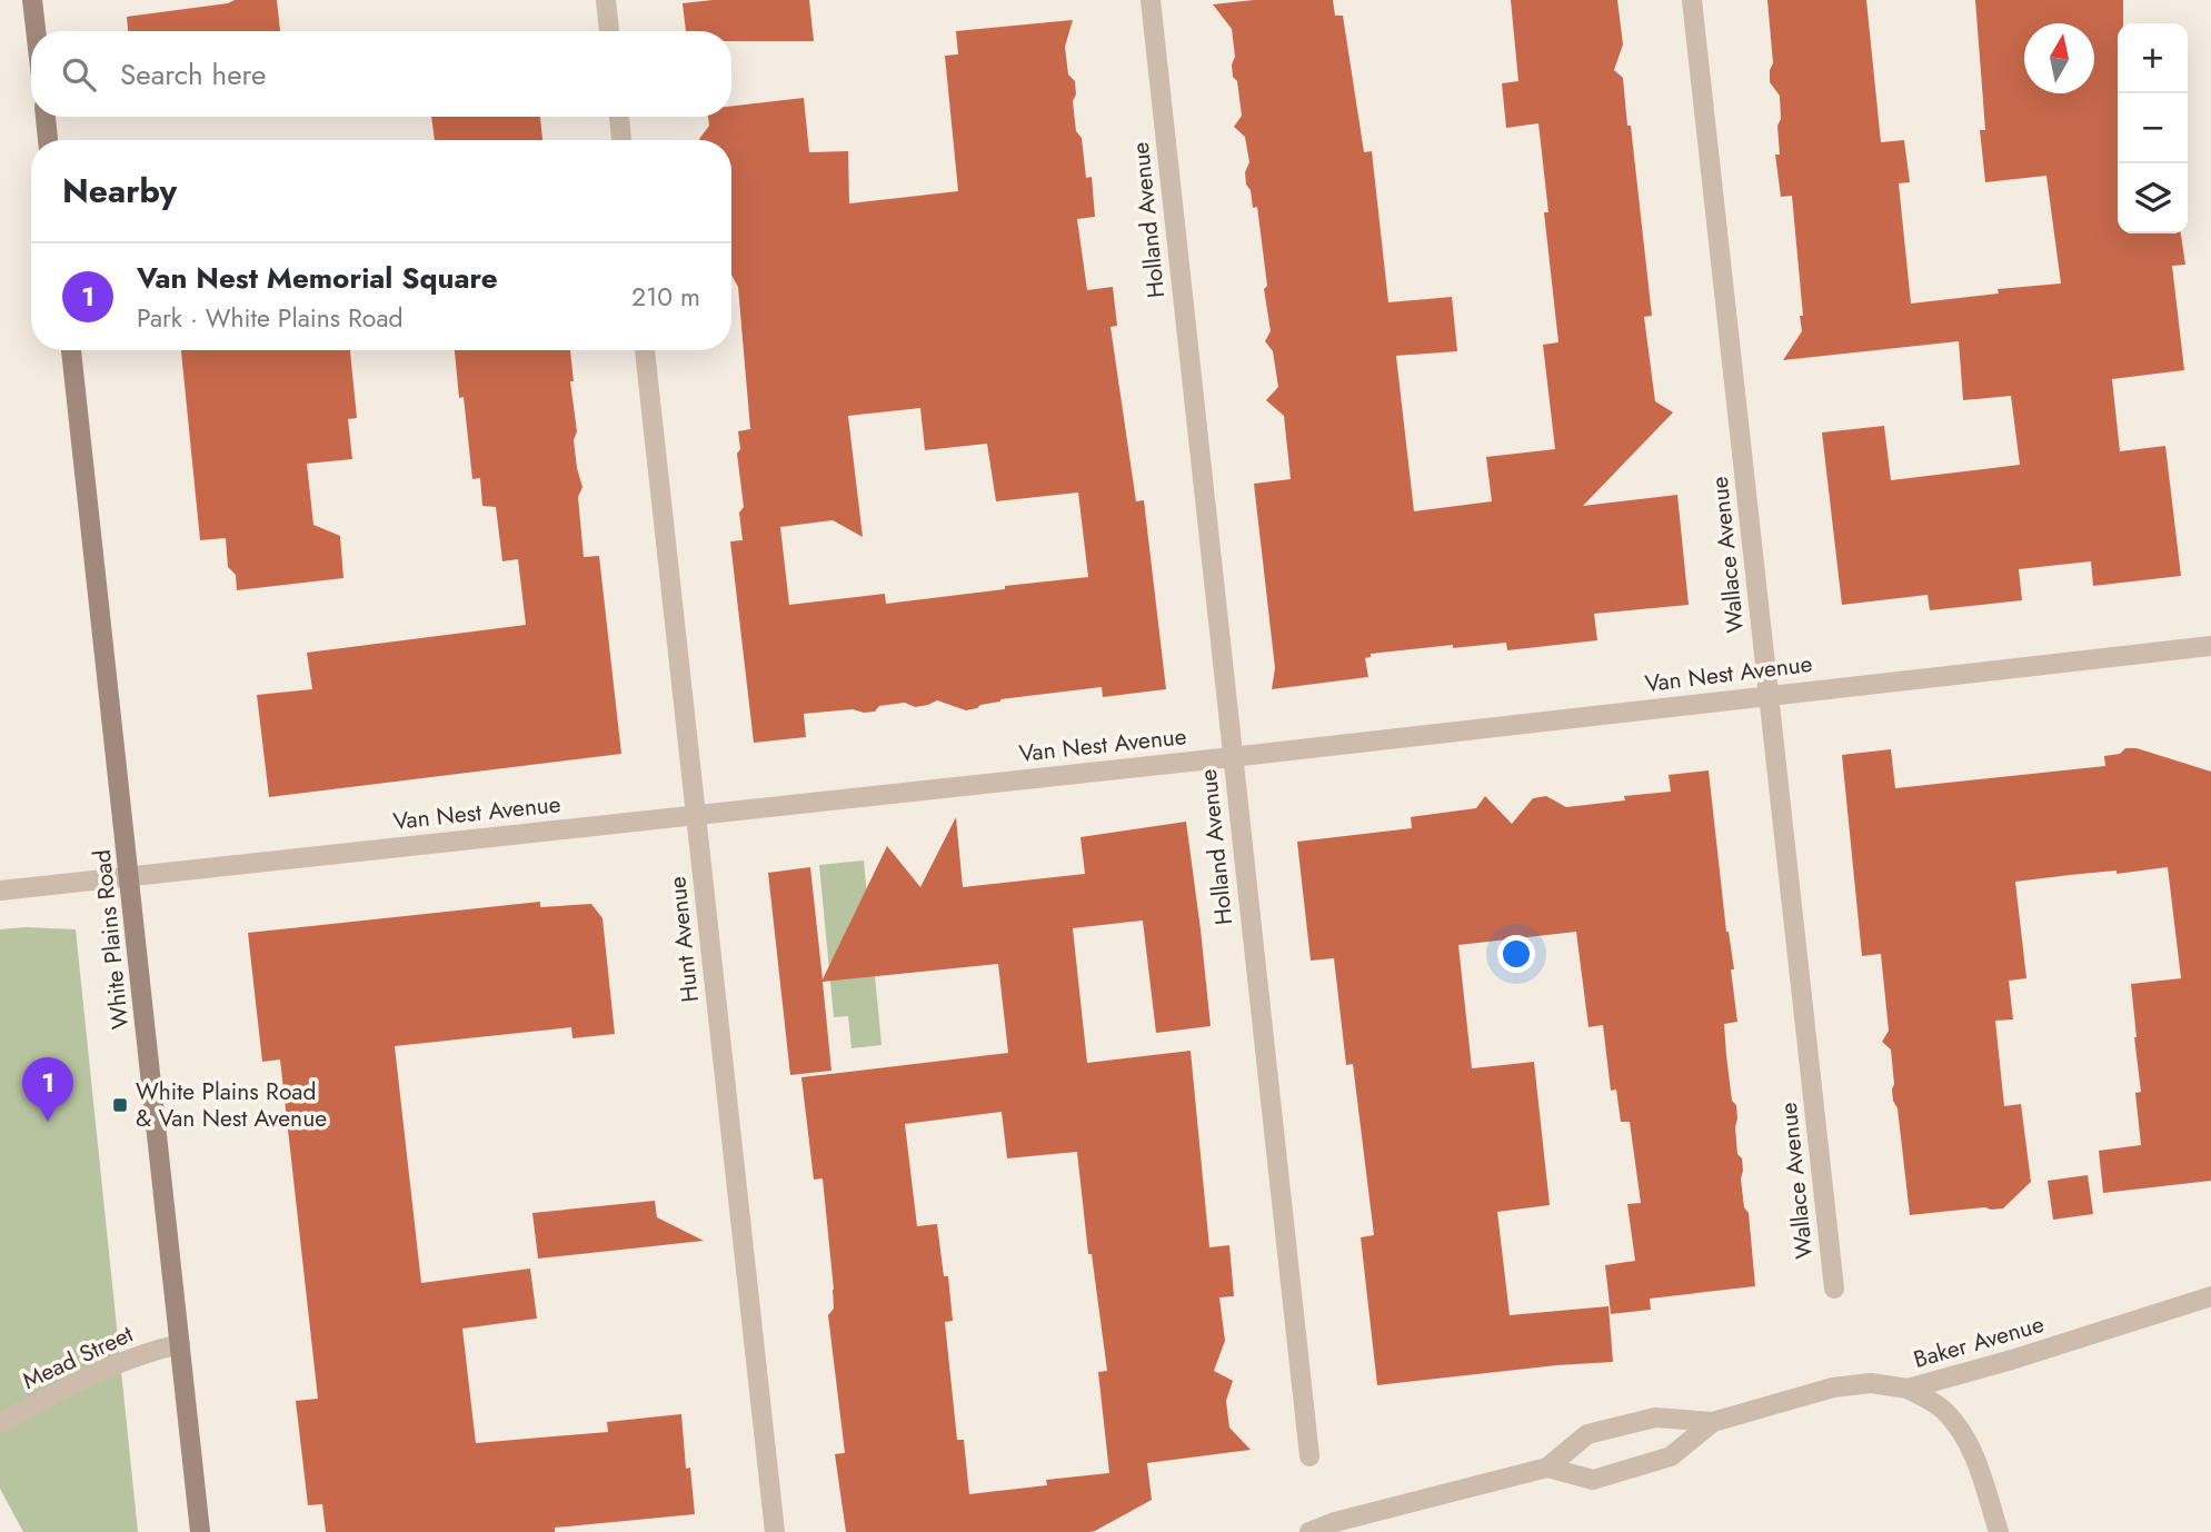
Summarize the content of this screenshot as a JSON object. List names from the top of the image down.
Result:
{
  "streets": {
    "main road": ["White Plains Road"],
    "street": [
      "Holland Avenue",
      "Wallace Avenue",
      "Van Nest Avenue",
      "Hunt Avenue",
      "Baker Avenue",
      "Mead Street"
    ]
  },
  "crossings": [
    ["Holland Avenue", "Van Nest Avenue"],
    ["Wallace Avenue", "Van Nest Avenue"],
    ["Van Nest Avenue", "White Plains Road"],
    ["Van Nest Avenue", "Hunt Avenue"],
    ["White Plains Road", "Mead Street"]
  ],
  "places": {
    "transit": ["White Plains Road & Van Nest Avenue"]
  },
  "north": "top",
  "page": {
    "map_buttons": ["+", "−"],
    "search": "Search here",
    "heading": "Nearby",
    "list": [
      {
        "mark": "1",
        "name": "Van Nest Memorial Square",
        "note": "Park · White Plains Road",
        "value": "210 m"
      }
    ],
    "pins": "1"
  }
}
